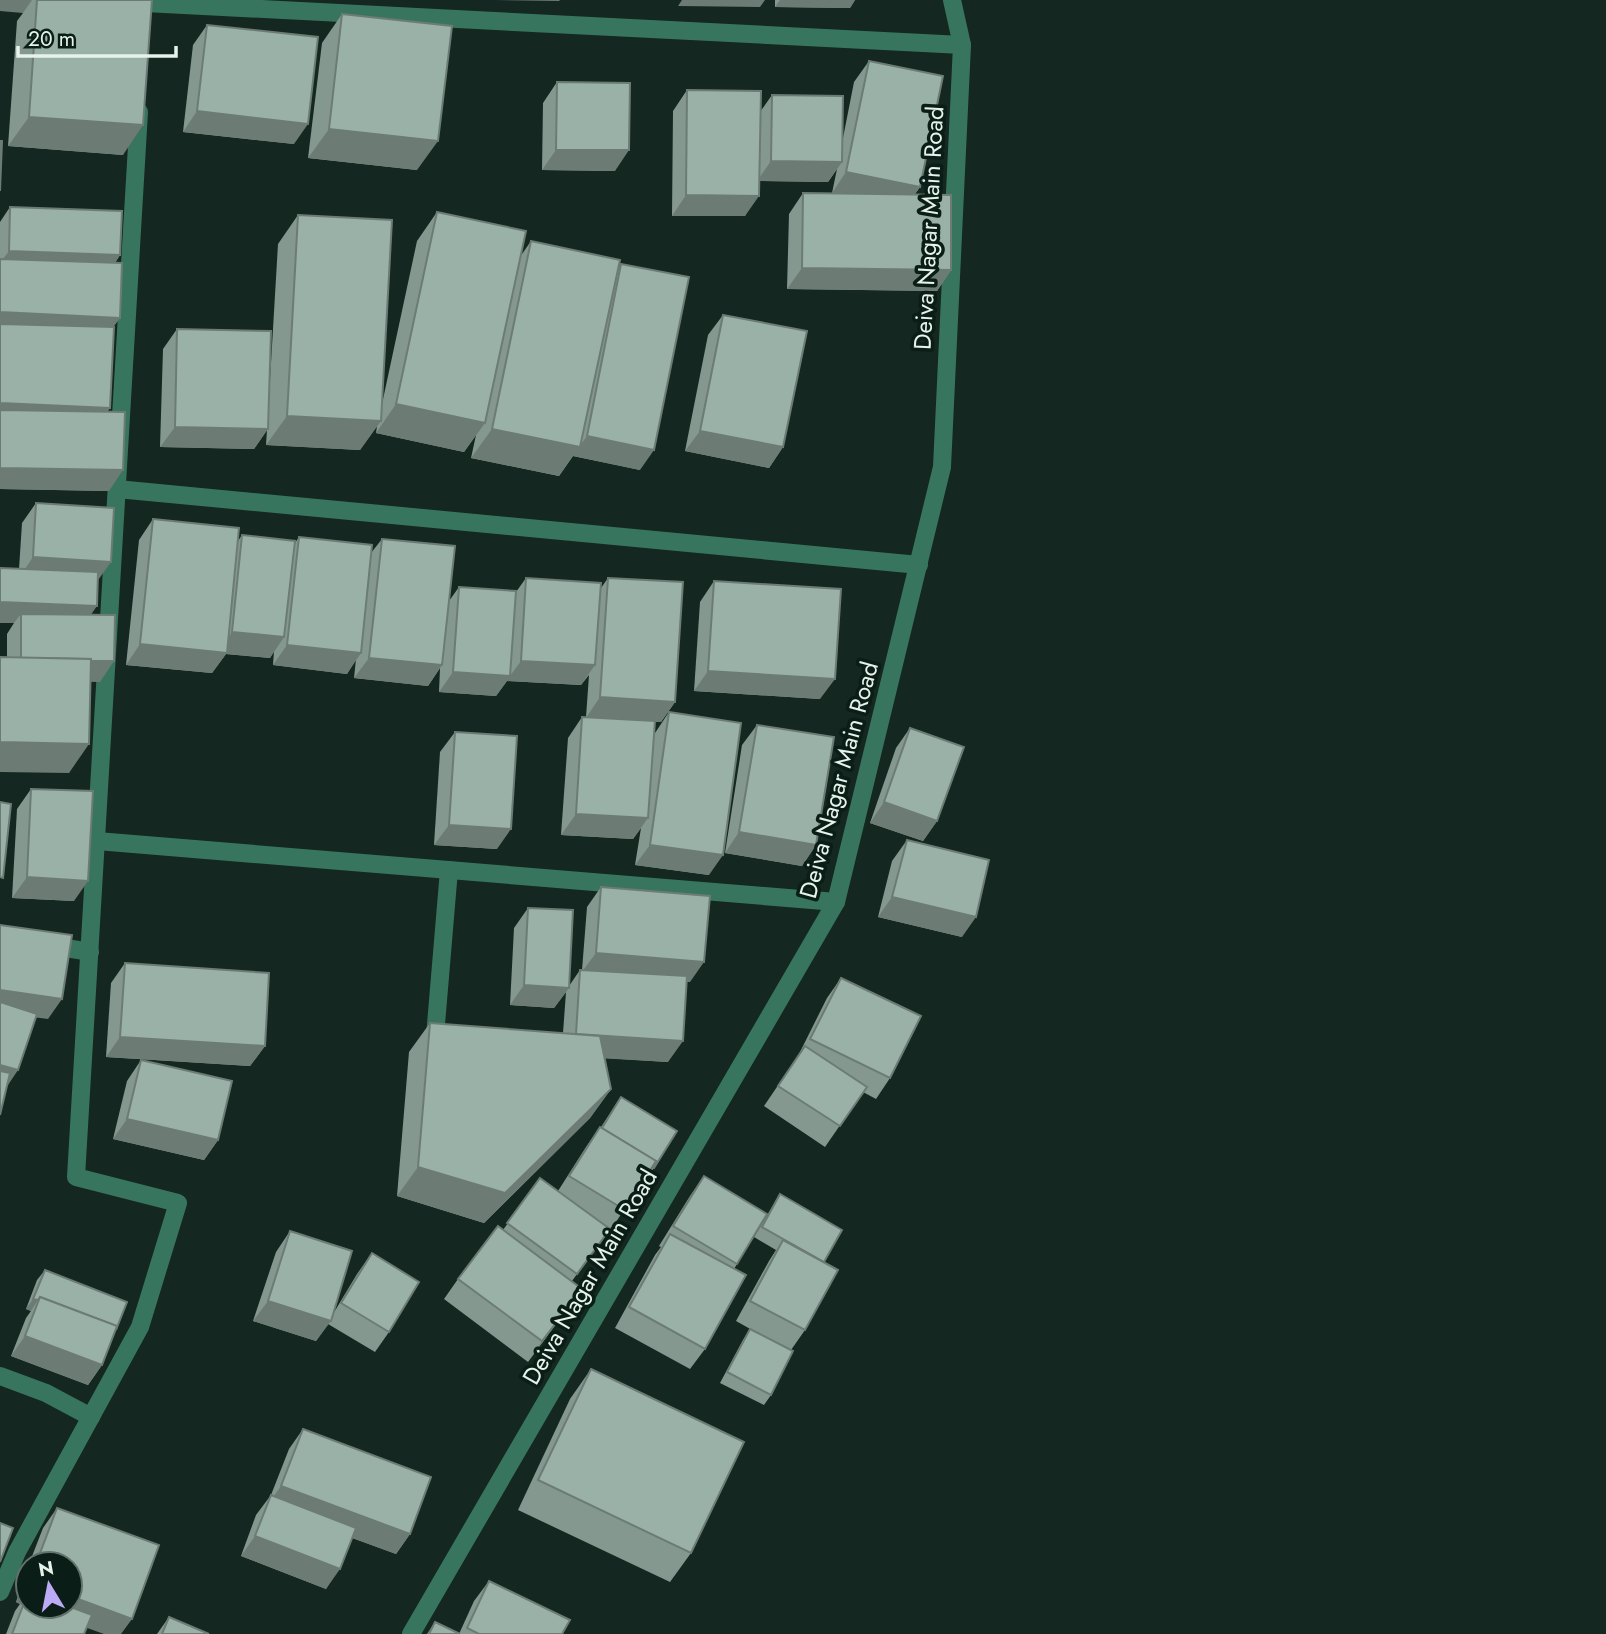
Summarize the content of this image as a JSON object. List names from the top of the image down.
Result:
{
  "streets": {
    "street": ["Deiva Nagar Main Road"]
  },
  "scale_bar": "20 m",
  "north": "top"
}
